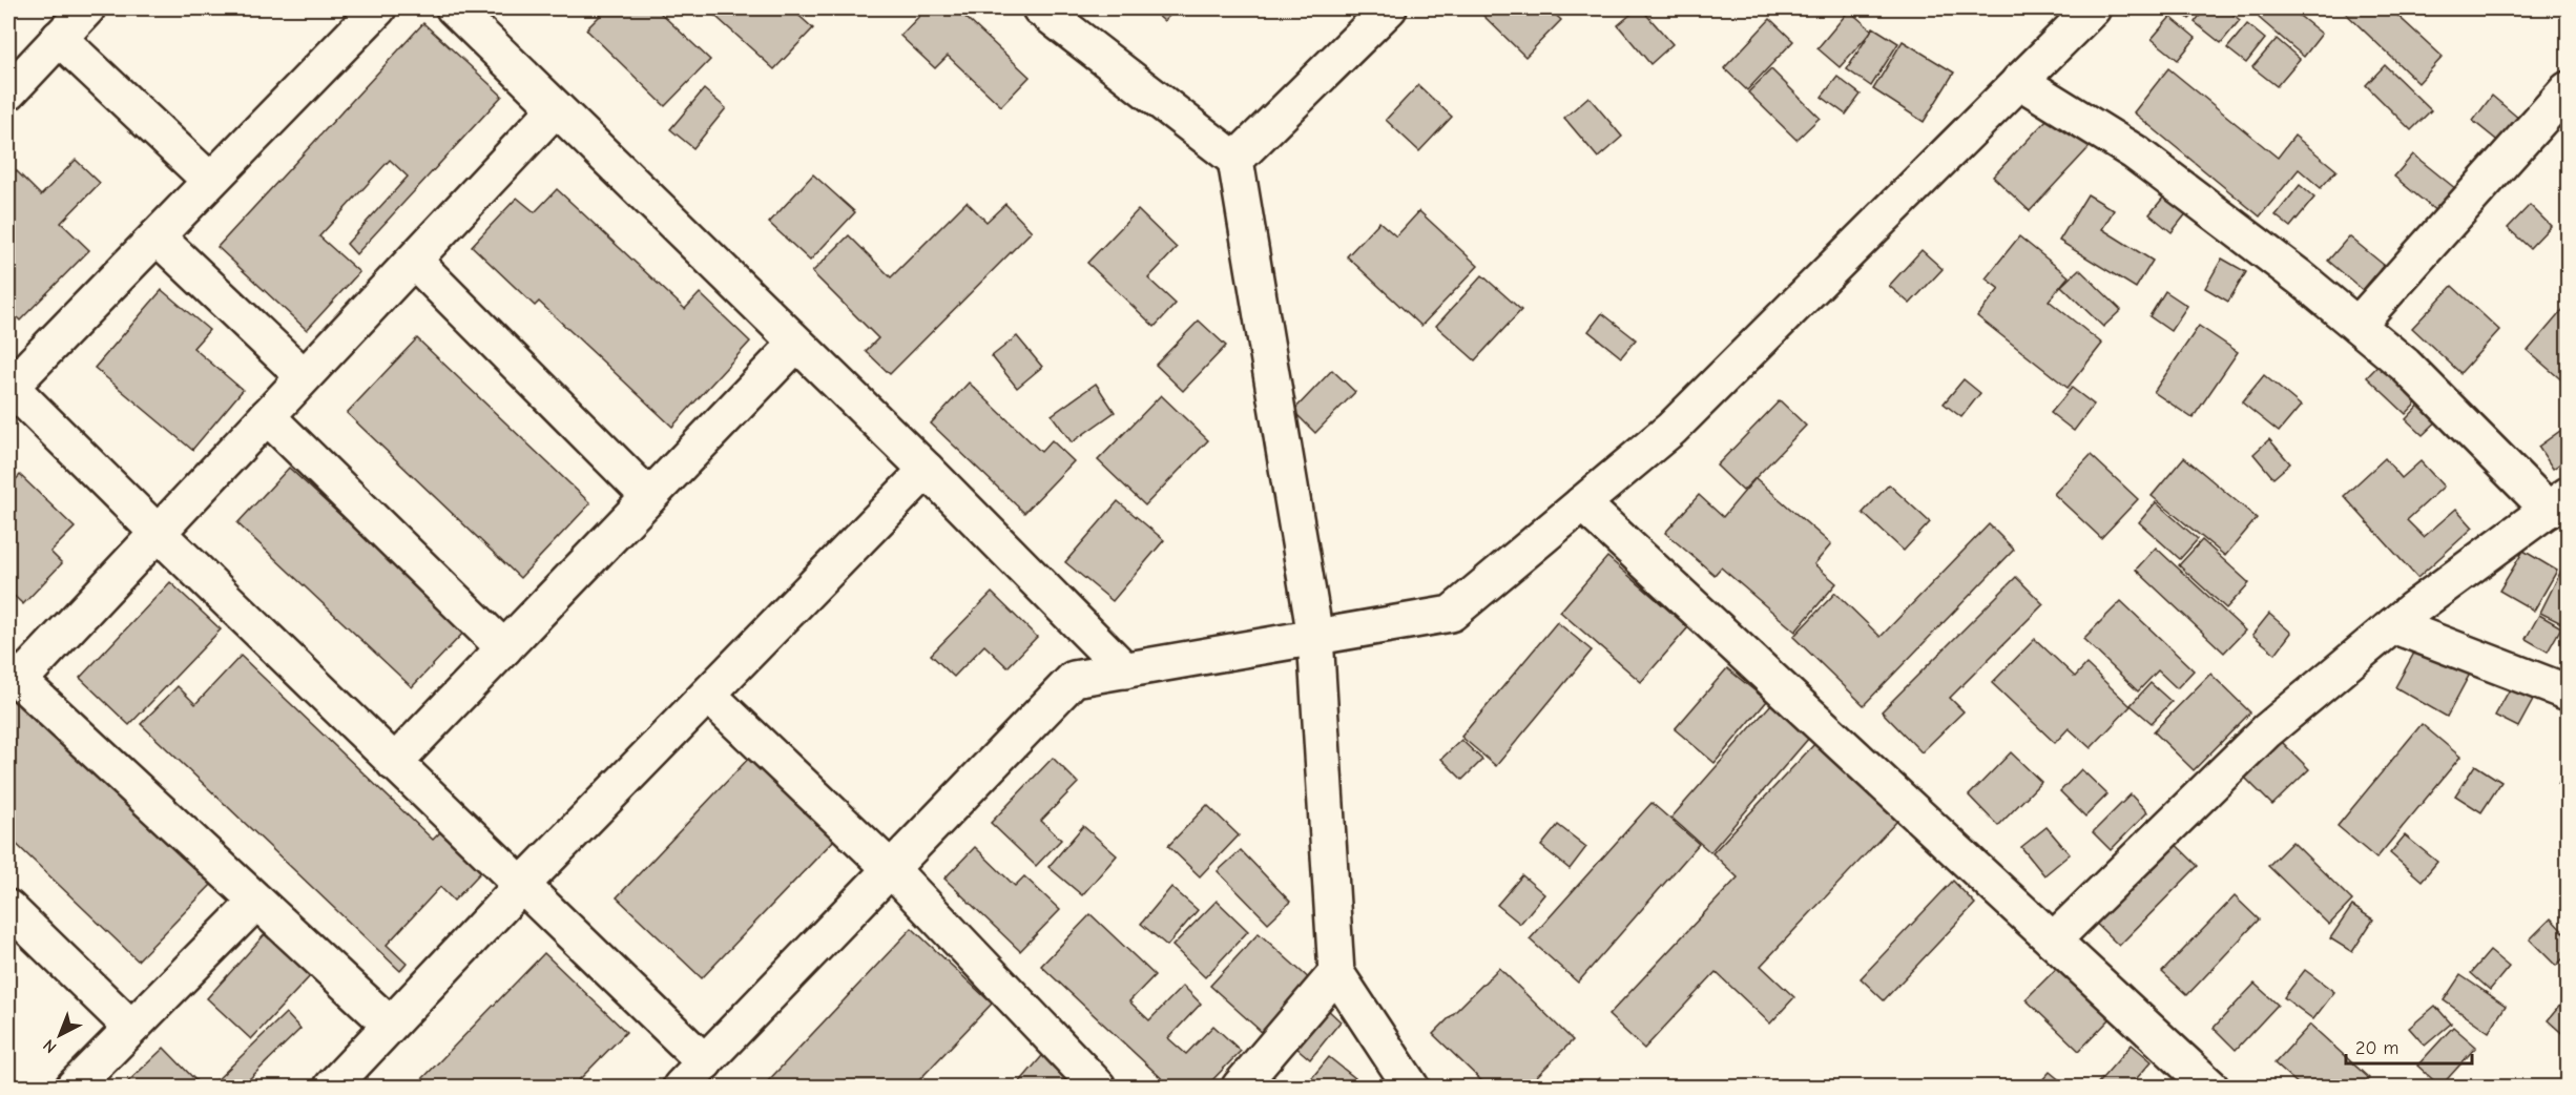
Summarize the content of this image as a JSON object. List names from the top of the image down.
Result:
{
  "scale_bar": "20 m",
  "north": "bottom left"
}
